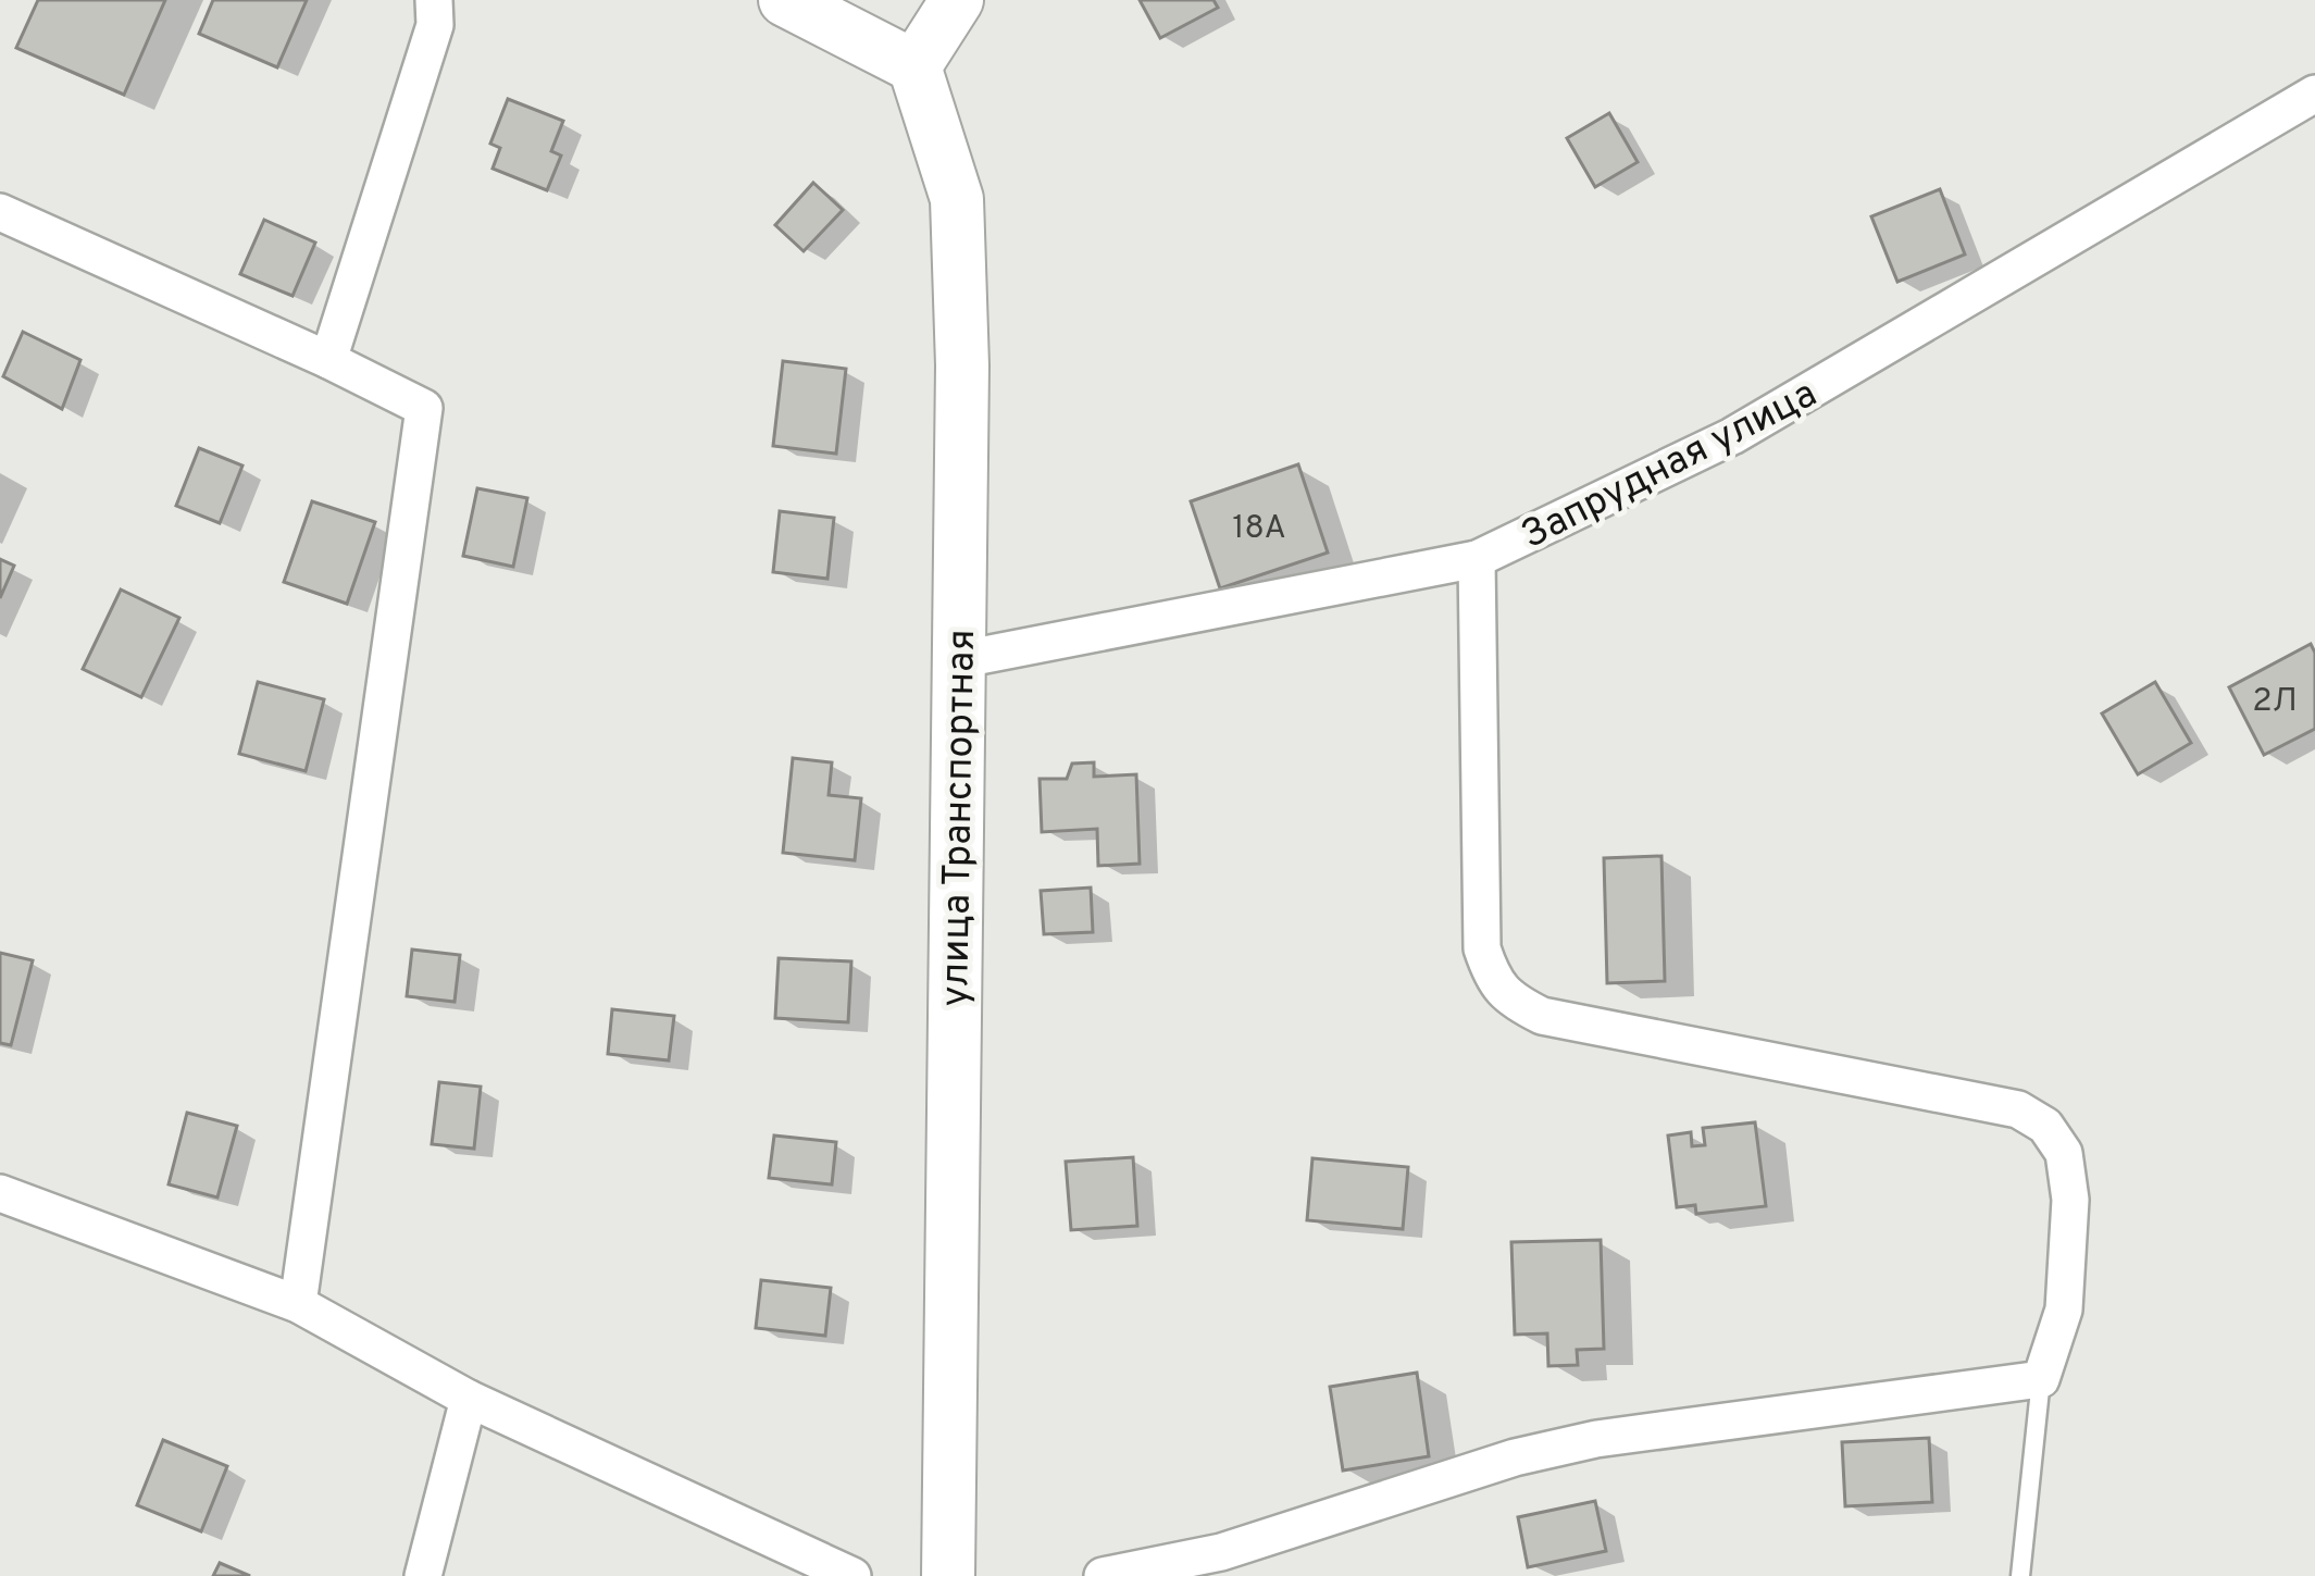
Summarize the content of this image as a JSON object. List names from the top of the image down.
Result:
{
  "streets": {
    "main road": ["улица Транспортная"],
    "street": ["Запрудная улица"]
  },
  "crossings": [
    ["Запрудная улица", "улица Транспортная"]
  ],
  "house_numbers": ["18А", "2Л"]
}
